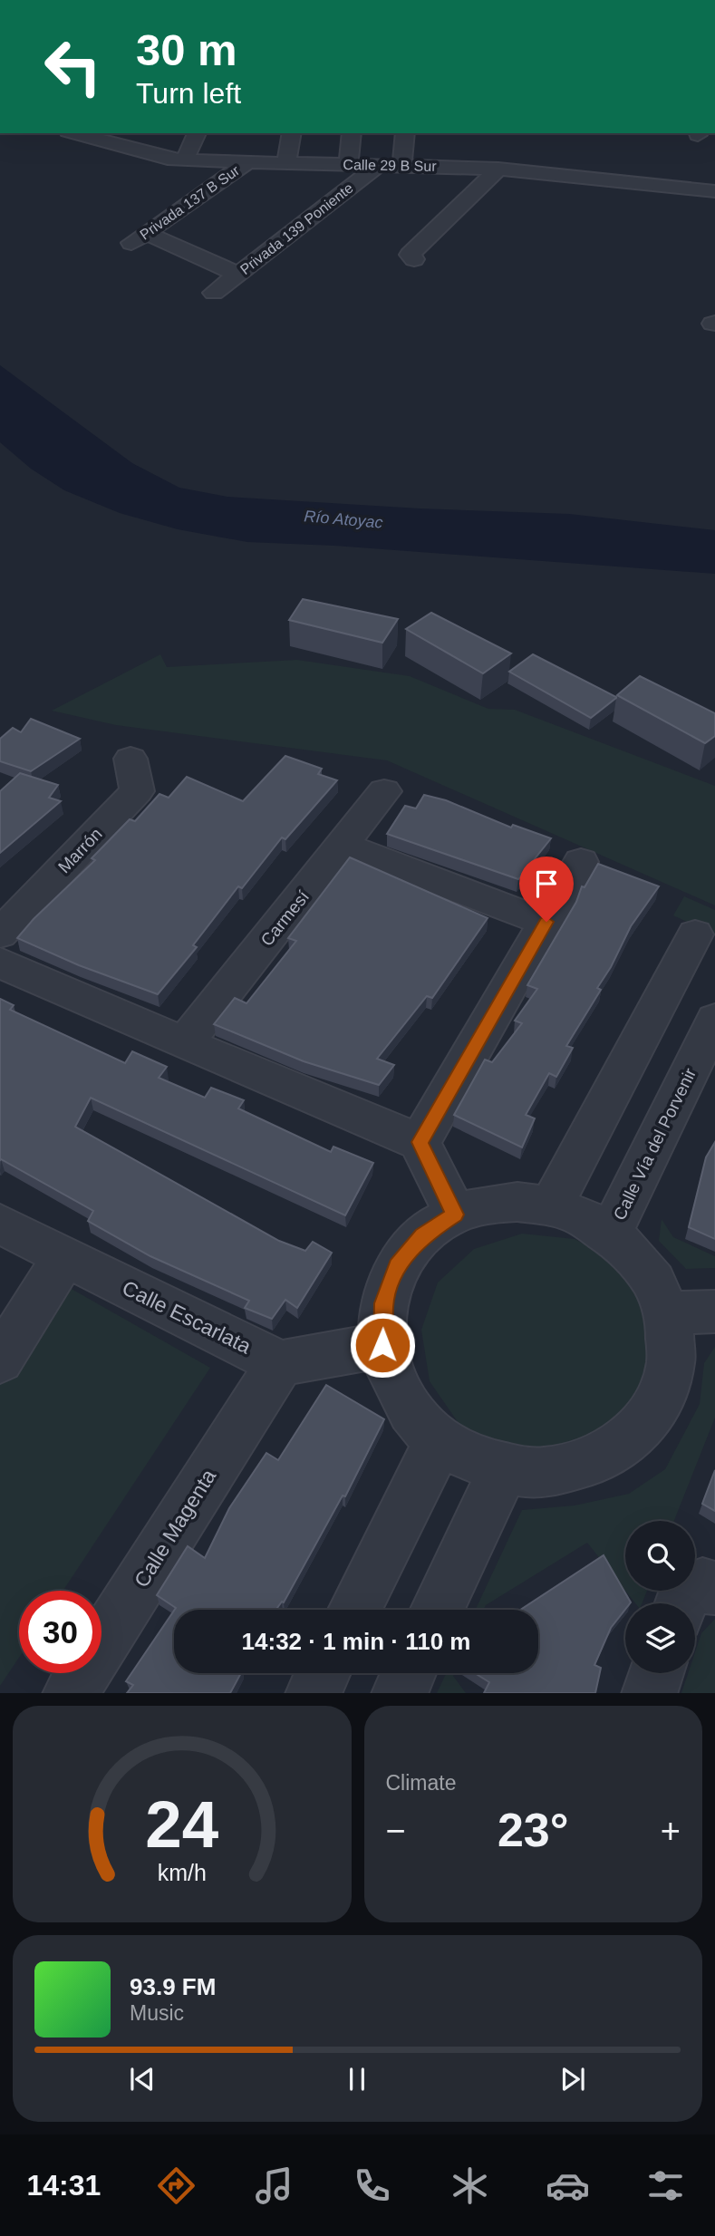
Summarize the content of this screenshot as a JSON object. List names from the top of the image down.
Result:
{
  "streets": {
    "street": [
      "Calle 29 B Sur",
      "Privada 137 B Sur",
      "Privada 139 Poniente",
      "Marrón",
      "Carmesí",
      "Calle Vía del Porvenir",
      "Calle Escarlata",
      "Calle Magenta"
    ]
  },
  "crossings": [
    ["Calle 29 B Sur", "Privada 137 B Sur"],
    ["Calle 29 B Sur", "Privada 139 Poniente"],
    ["Privada 137 B Sur", "Privada 139 Poniente"],
    ["Calle Escarlata", "Calle Magenta"]
  ],
  "water": ["Río Atoyac"],
  "page": {
    "turn": ["30 m", "Turn left"],
    "limit": "30",
    "trip": "14:32 · 1 min · 110 m",
    "tile": "Climate",
    "heat": ["−", "23°", "+"],
    "song": ["93.9 FM", "Music"],
    "tabs": "14:31",
    "gauge": ["24", "km/h"]
  }
}
